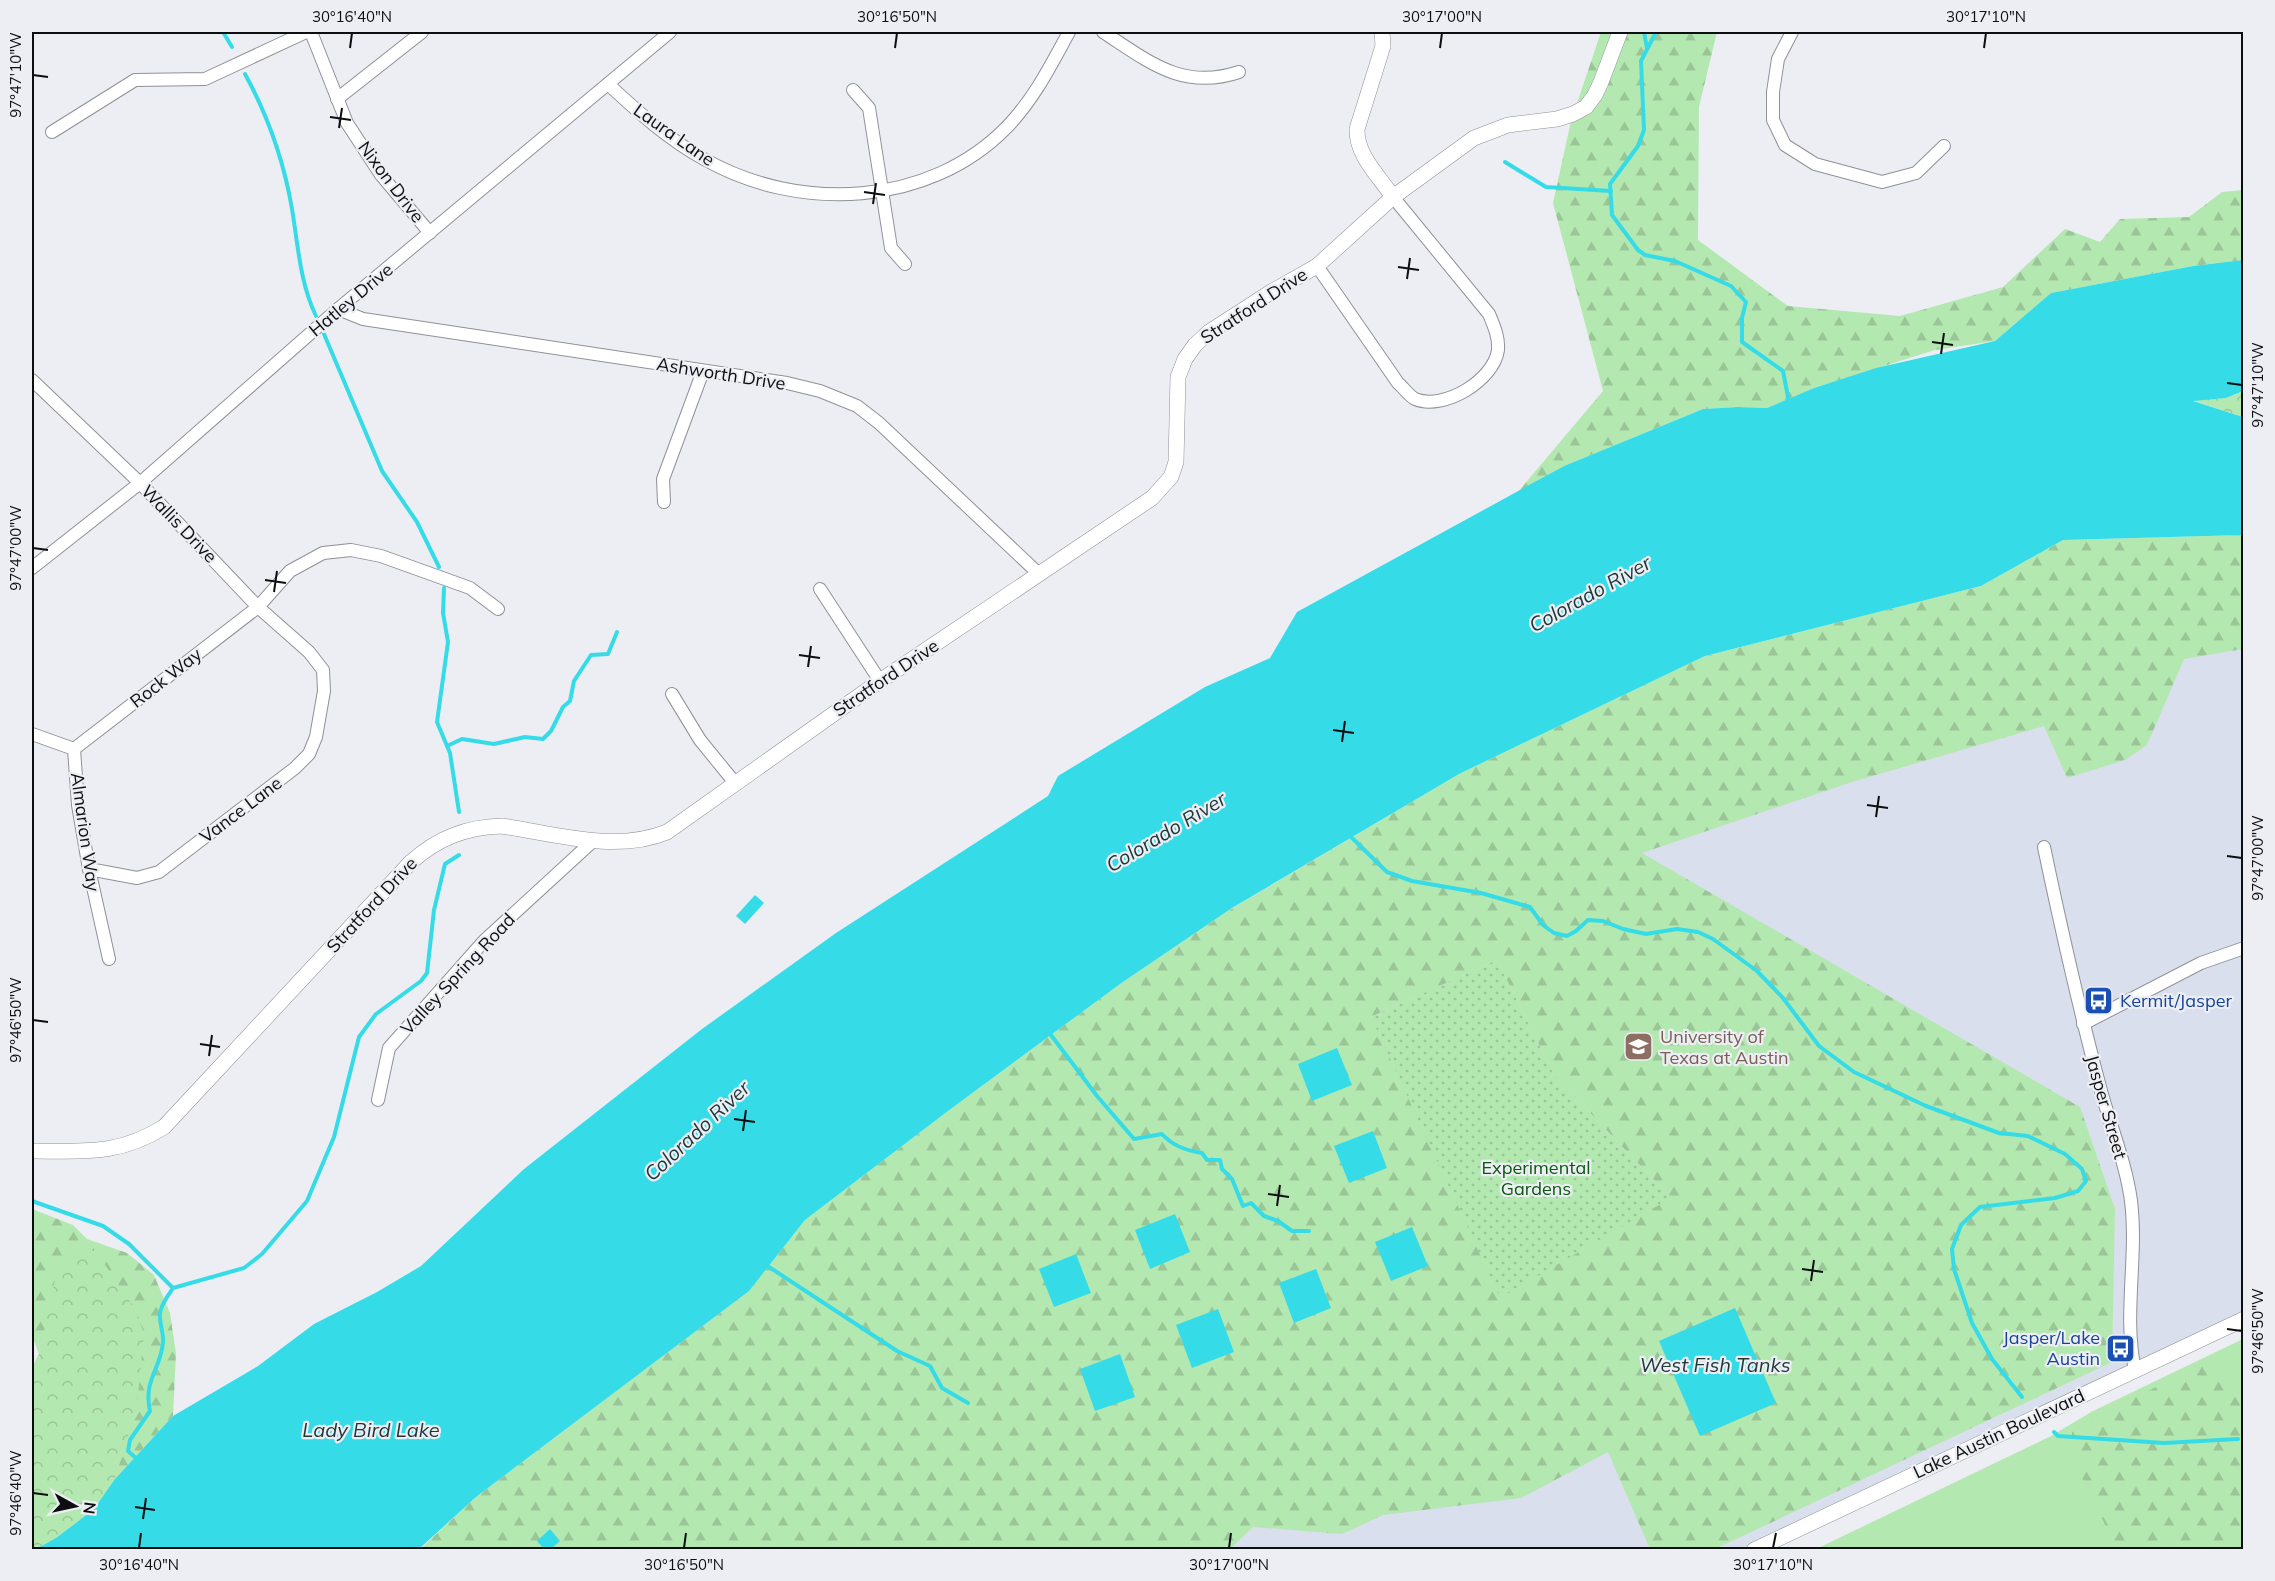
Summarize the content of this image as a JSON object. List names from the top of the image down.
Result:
{
  "streets": {
    "street": [
      "Laura Lane",
      "Nixon Drive",
      "Hatley Drive",
      "Stratford Drive",
      "Ashworth Drive",
      "Wallis Drive",
      "Rock Way",
      "Vance Lane",
      "Almarion Way",
      "Valley Spring Road",
      "Jasper Street",
      "Lake Austin Boulevard"
    ]
  },
  "crossings": [
    ["Laura Lane", "Hatley Drive"],
    ["Nixon Drive", "Hatley Drive"],
    ["Hatley Drive", "Ashworth Drive"],
    ["Hatley Drive", "Wallis Drive"],
    ["Stratford Drive", "Ashworth Drive"],
    ["Stratford Drive", "Valley Spring Road"],
    ["Wallis Drive", "Rock Way"],
    ["Wallis Drive", "Vance Lane"],
    ["Rock Way", "Almarion Way"],
    ["Vance Lane", "Almarion Way"],
    ["Jasper Street", "Lake Austin Boulevard"]
  ],
  "water": ["Colorado River", "West Fish Tanks", "Lady Bird Lake"],
  "parks": ["Experimental Gardens"],
  "places": {
    "bus stop": ["Kermit/Jasper", "Jasper/Lake Austin"],
    "school or university": ["University of Texas at Austin"]
  },
  "north": "right",
  "coordinates": [
    "30°16'40\"N",
    "30°16'50\"N",
    "30°17'00\"N",
    "30°17'10\"N",
    "97°47'10\"W",
    "97°47'00\"W",
    "97°46'50\"W",
    "97°46'40\"W"
  ]
}
